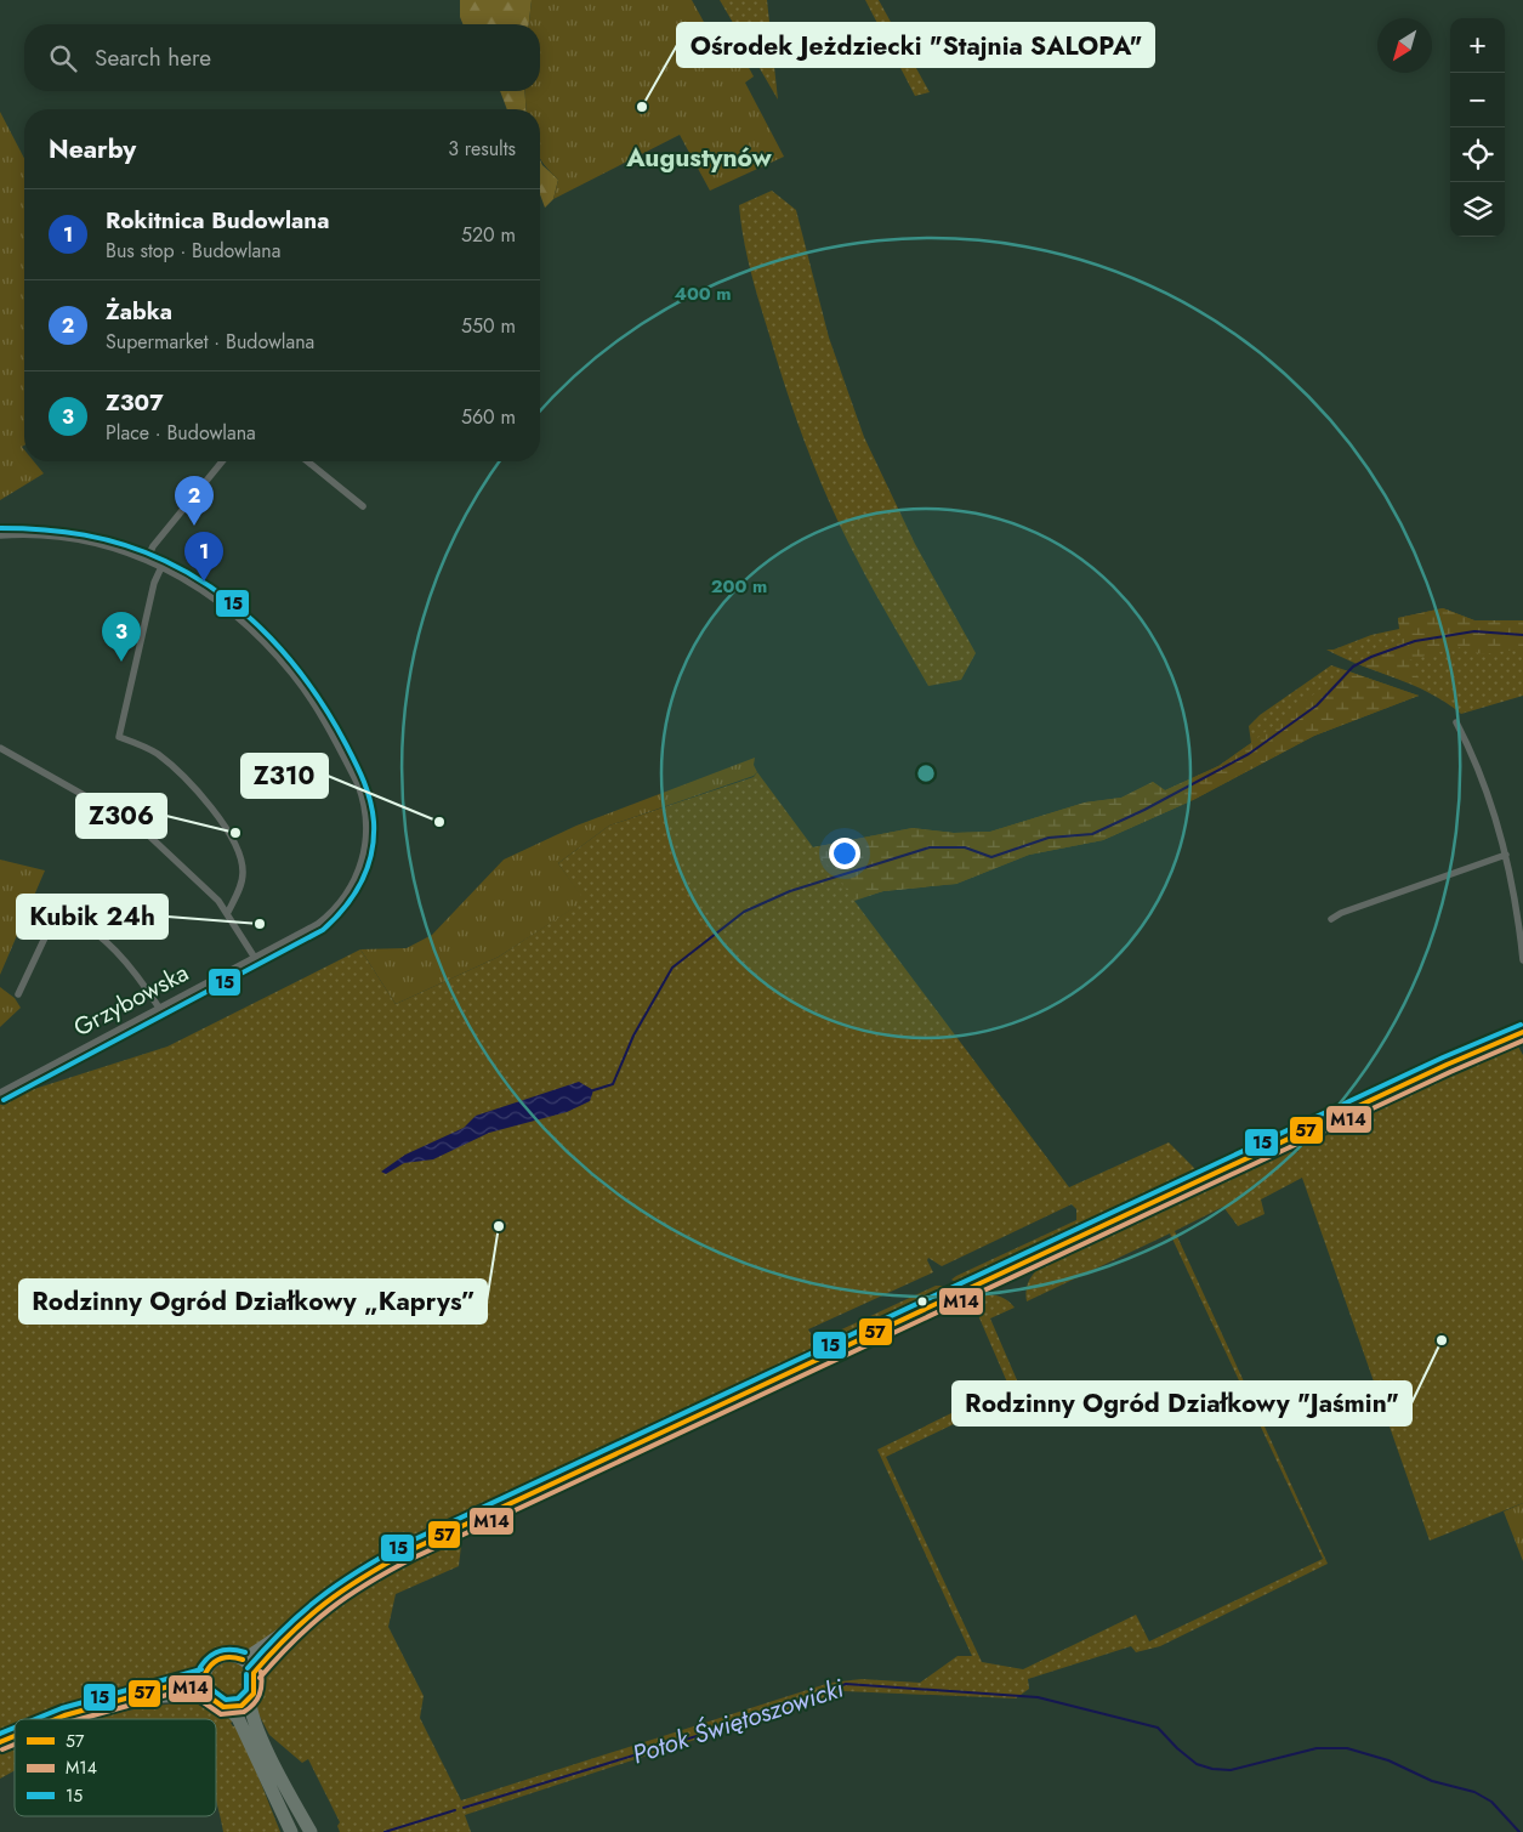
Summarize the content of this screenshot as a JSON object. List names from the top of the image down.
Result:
{
  "streets": {
    "street": ["Grzybowska"]
  },
  "districts": ["Augustynów"],
  "water": ["Potok Świętoszowicki"],
  "places": [
    "Ośrodek Jeżdziecki \"Stajnia SALOPA\"",
    "Z310",
    "Z306",
    "Kubik 24h",
    "Rodzinny Ogród Działkowy „Kaprys”",
    "Rodzinny Ogród Działkowy \"Jaśmin\""
  ],
  "lines": ["transit line 15", "transit line 57", "transit line M14"],
  "legend": ["57", "M14", "15"],
  "north": "bottom left",
  "page": {
    "map_buttons": ["+", "−"],
    "search": "Search here",
    "heading": ["Nearby", "3 results"],
    "list": [
      {
        "mark": "1",
        "name": "Rokitnica Budowlana",
        "note": "Bus stop · Budowlana",
        "value": "520 m"
      },
      {
        "mark": "2",
        "name": "Żabka",
        "note": "Supermarket · Budowlana",
        "value": "550 m"
      },
      {
        "mark": "3",
        "name": "Z307",
        "note": "Place · Budowlana",
        "value": "560 m"
      }
    ],
    "pins": ["2", "1", "3"]
  },
  "rings": ["400 m", "200 m"]
}
